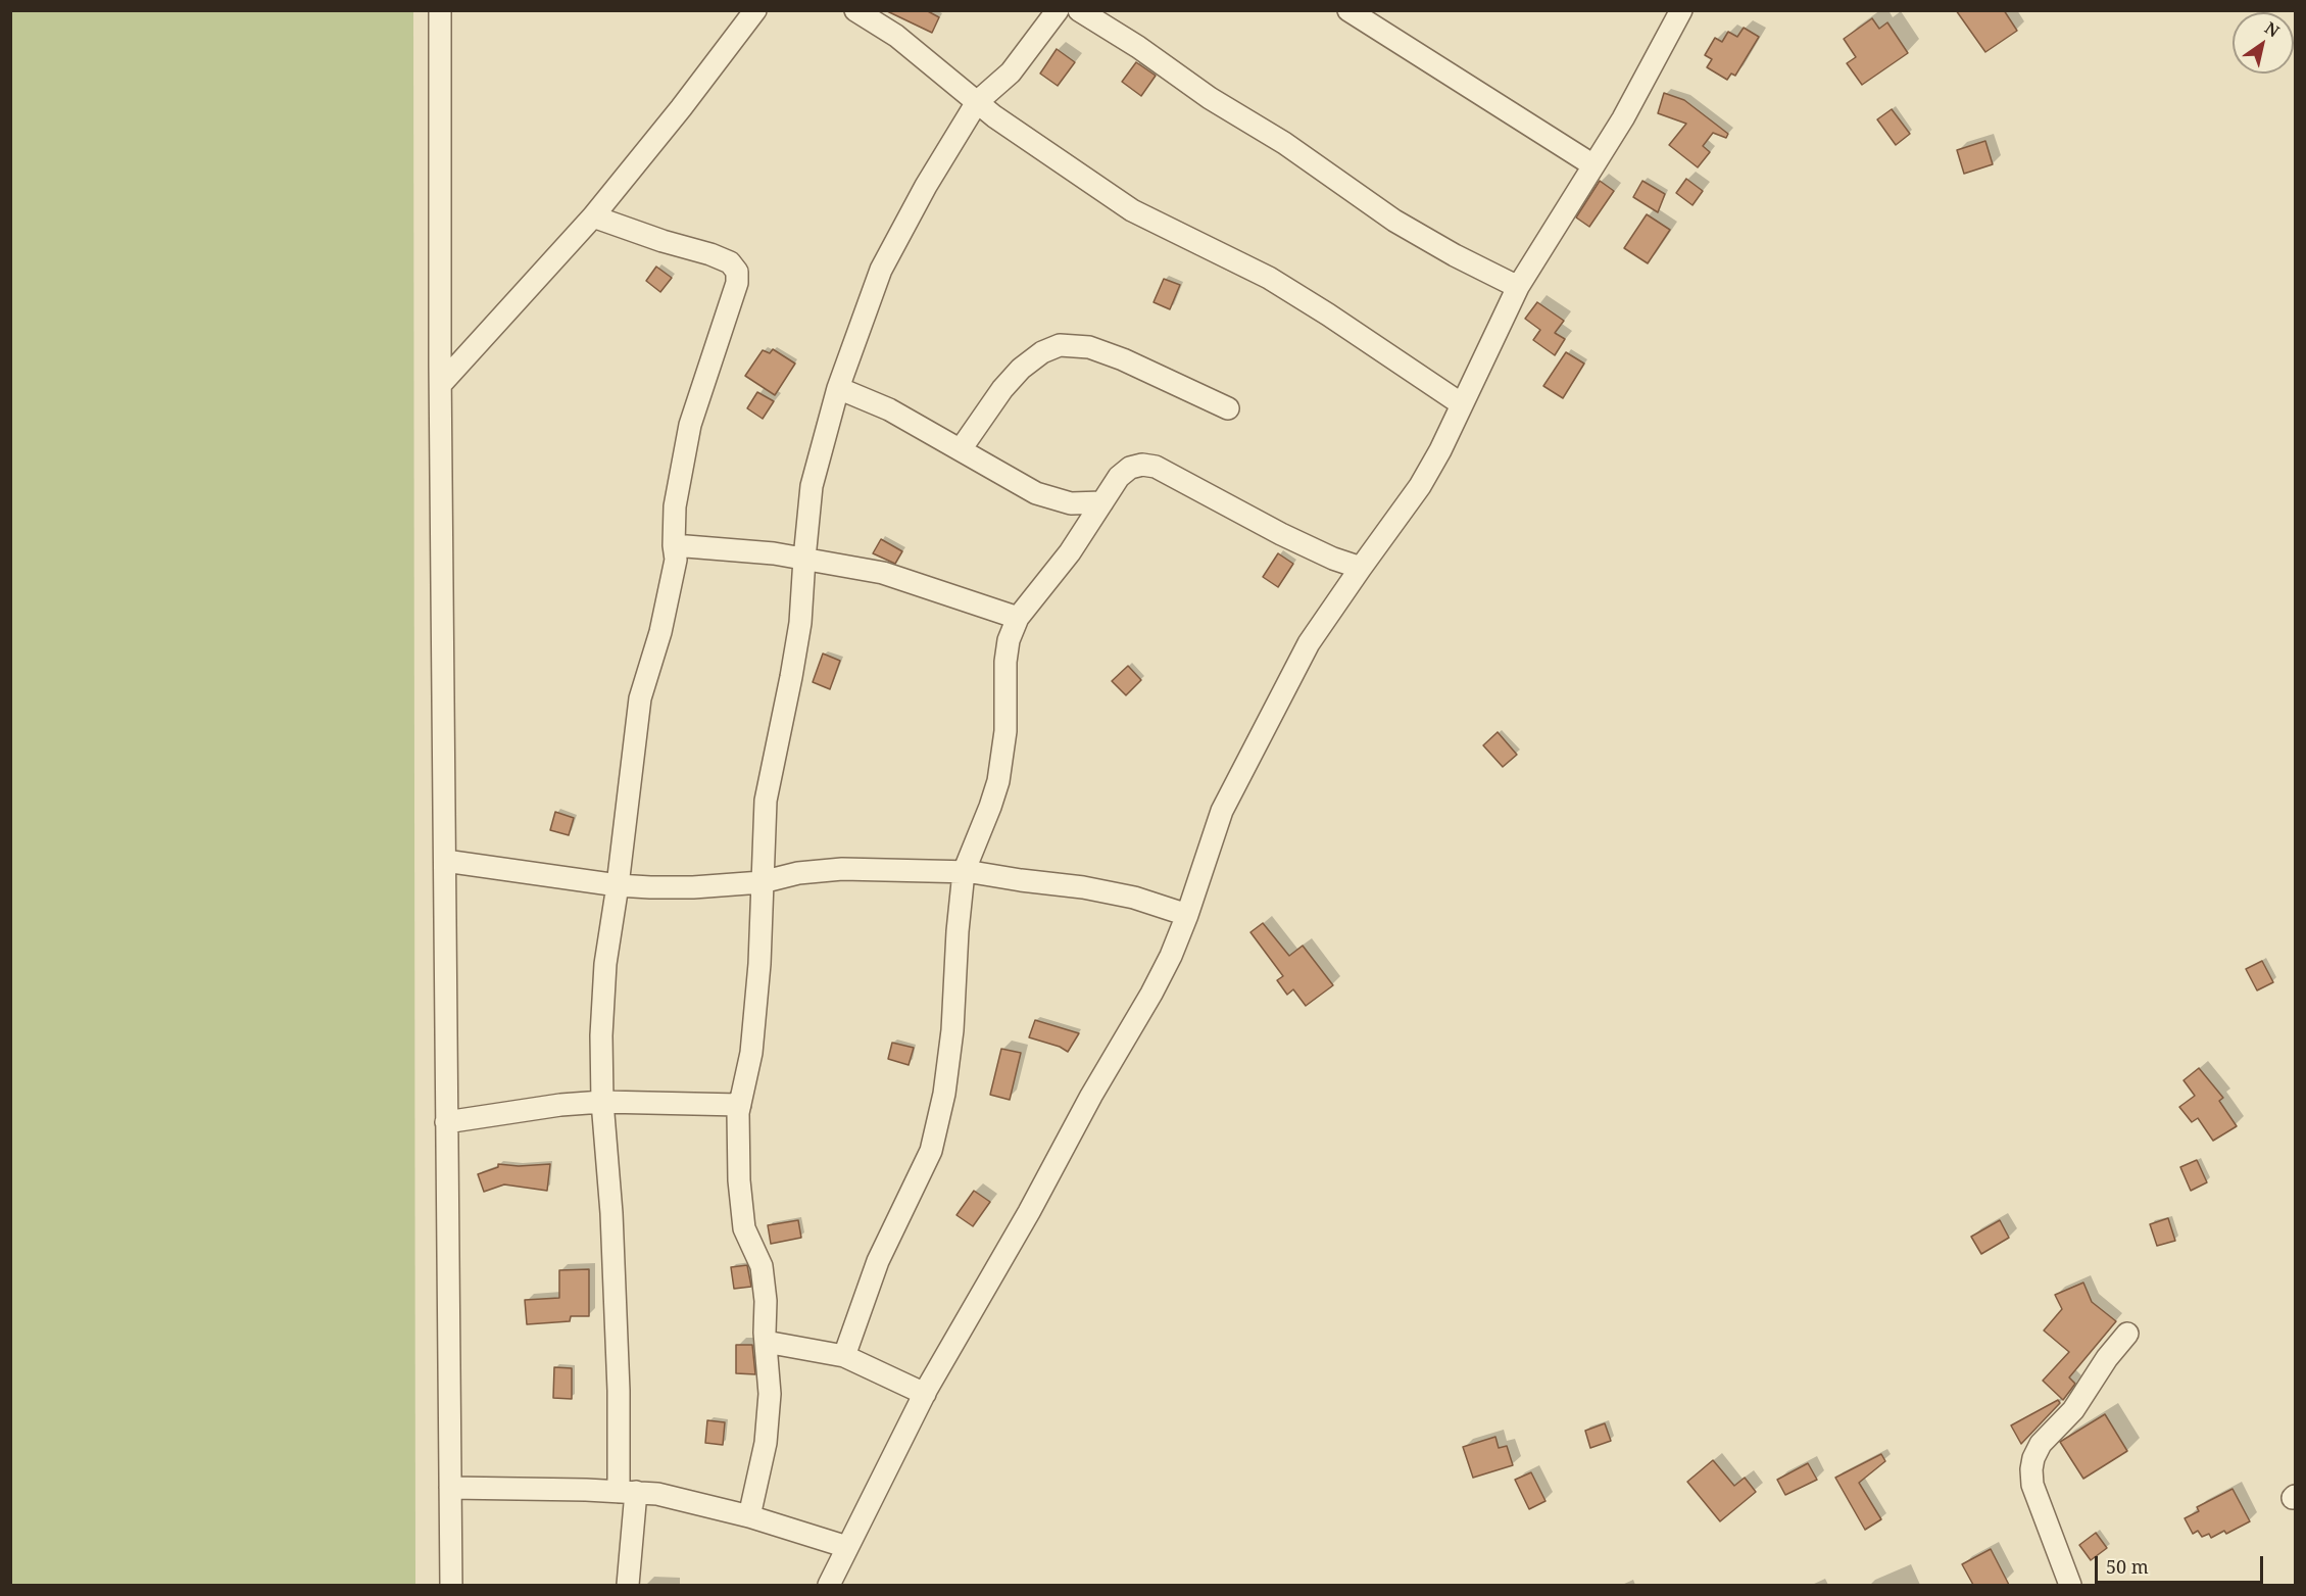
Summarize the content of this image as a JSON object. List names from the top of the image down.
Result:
{
  "scale_bar": "50 m",
  "north": "top right"
}
